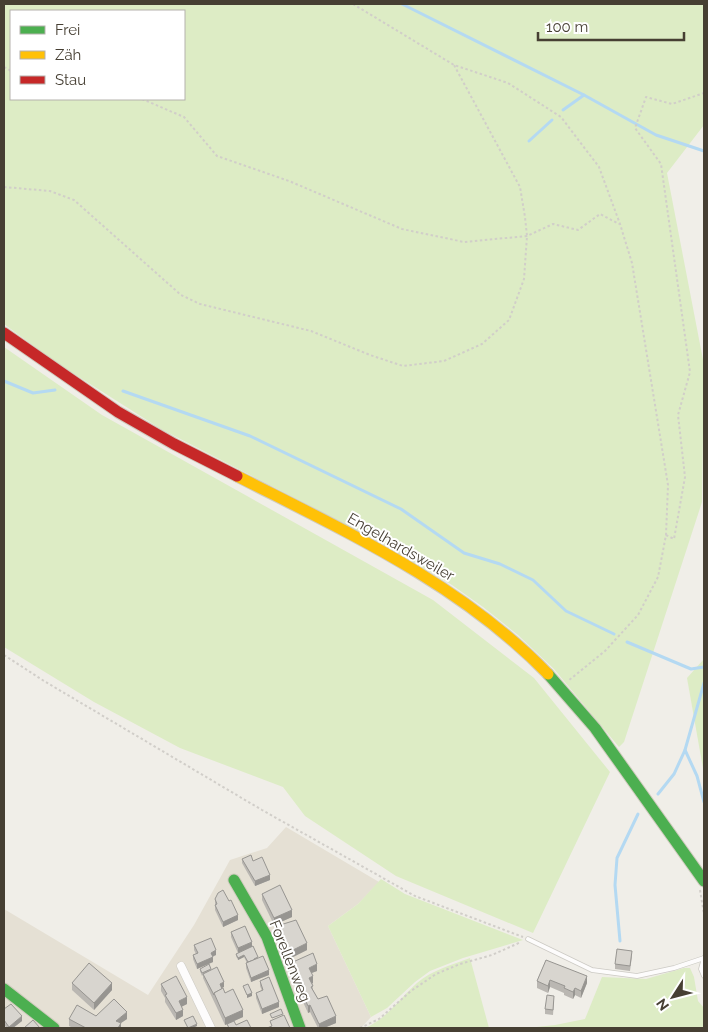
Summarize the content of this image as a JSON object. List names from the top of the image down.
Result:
{
  "streets": {
    "main road": ["Engelhardsweiler", "Forellenweg"]
  },
  "legend": ["Frei", "Zäh", "Stau"],
  "scale_bar": "100 m",
  "north": "bottom left"
}
